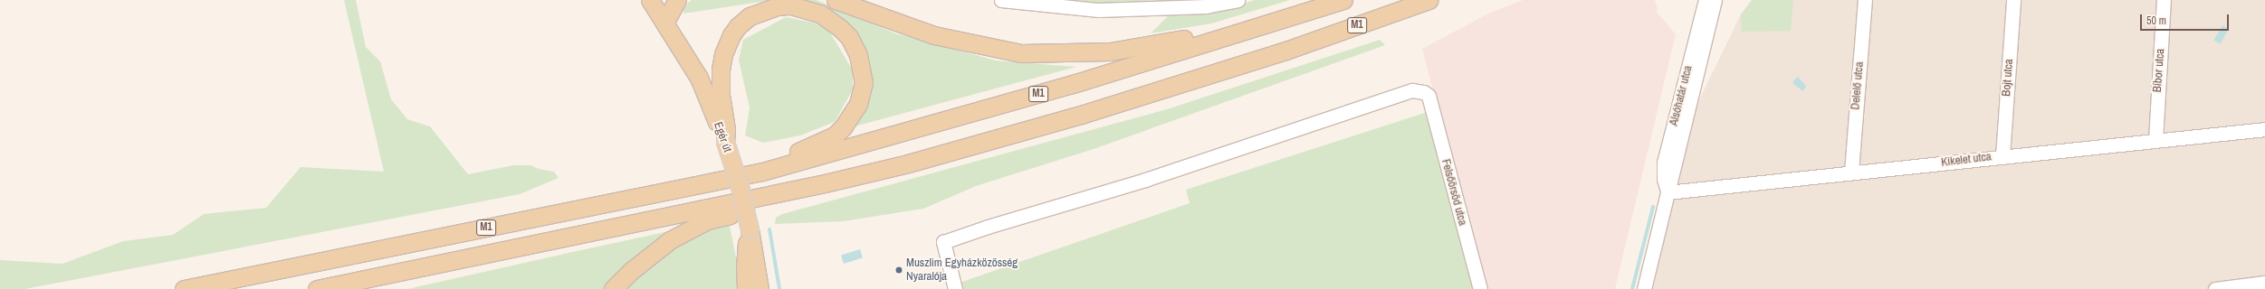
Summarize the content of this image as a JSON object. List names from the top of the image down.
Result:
{
  "streets": {
    "main road": ["M1", "Egér út"],
    "street": [
      "Bíbor utca",
      "Bojt utca",
      "Delelő utca",
      "Alsóhatár utca",
      "Kikelet utca",
      "Felsőörsöd utca"
    ]
  },
  "crossings": [
    ["Bíbor utca", "Kikelet utca"],
    ["Bojt utca", "Kikelet utca"],
    ["Delelő utca", "Kikelet utca"],
    ["Alsóhatár utca", "Kikelet utca"]
  ],
  "places": ["Muszlim Egyházközösség Nyaralója"],
  "scale_bar": "50 m"
}
